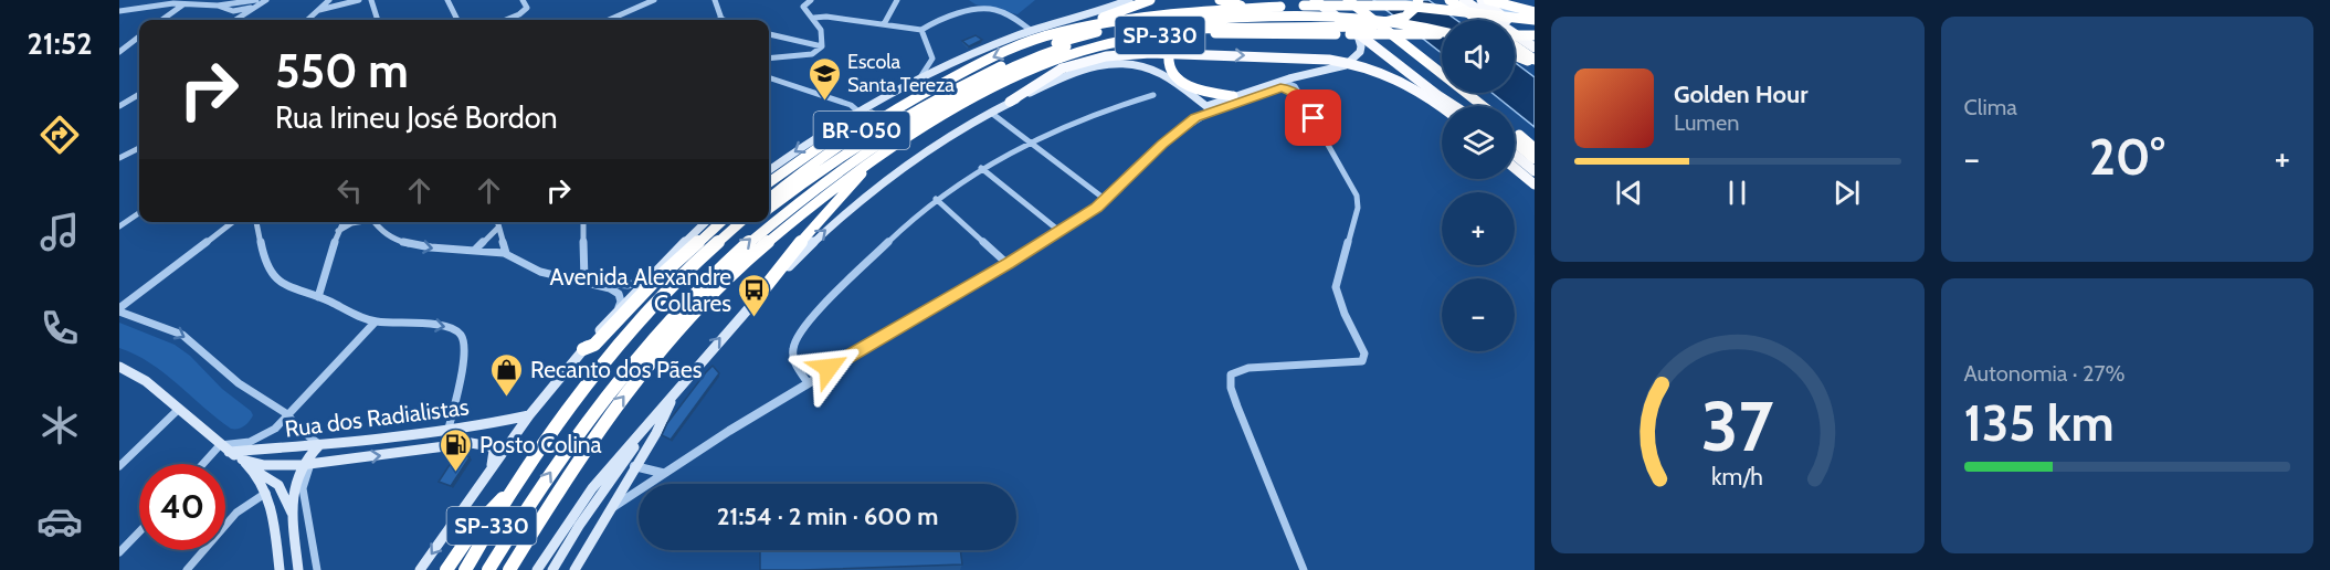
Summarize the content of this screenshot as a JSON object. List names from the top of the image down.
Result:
{
  "streets": {
    "highway": ["SP-330", "BR-050"],
    "main road": ["Rua dos Radialistas"]
  },
  "places": {
    "school or university": ["Escola Santa Tereza"],
    "bus stop": ["Avenida Alexandre Collares"],
    "shop": ["Recanto dos Pães"],
    "fuel station": ["Posto Colina"]
  },
  "page": {
    "tabs": "21:52",
    "tile": [
      "Clima",
      ["Autonomia · 27%", "135 km"]
    ],
    "map_buttons": ["+", "−"],
    "turn": ["550 m", "Rua Irineu José Bordon"],
    "song": ["Golden Hour", "Lumen"],
    "heat": ["−", "20°", "+"],
    "limit": "40",
    "trip": "21:54 · 2 min · 600 m",
    "gauge": ["37", "km/h"]
  }
}
